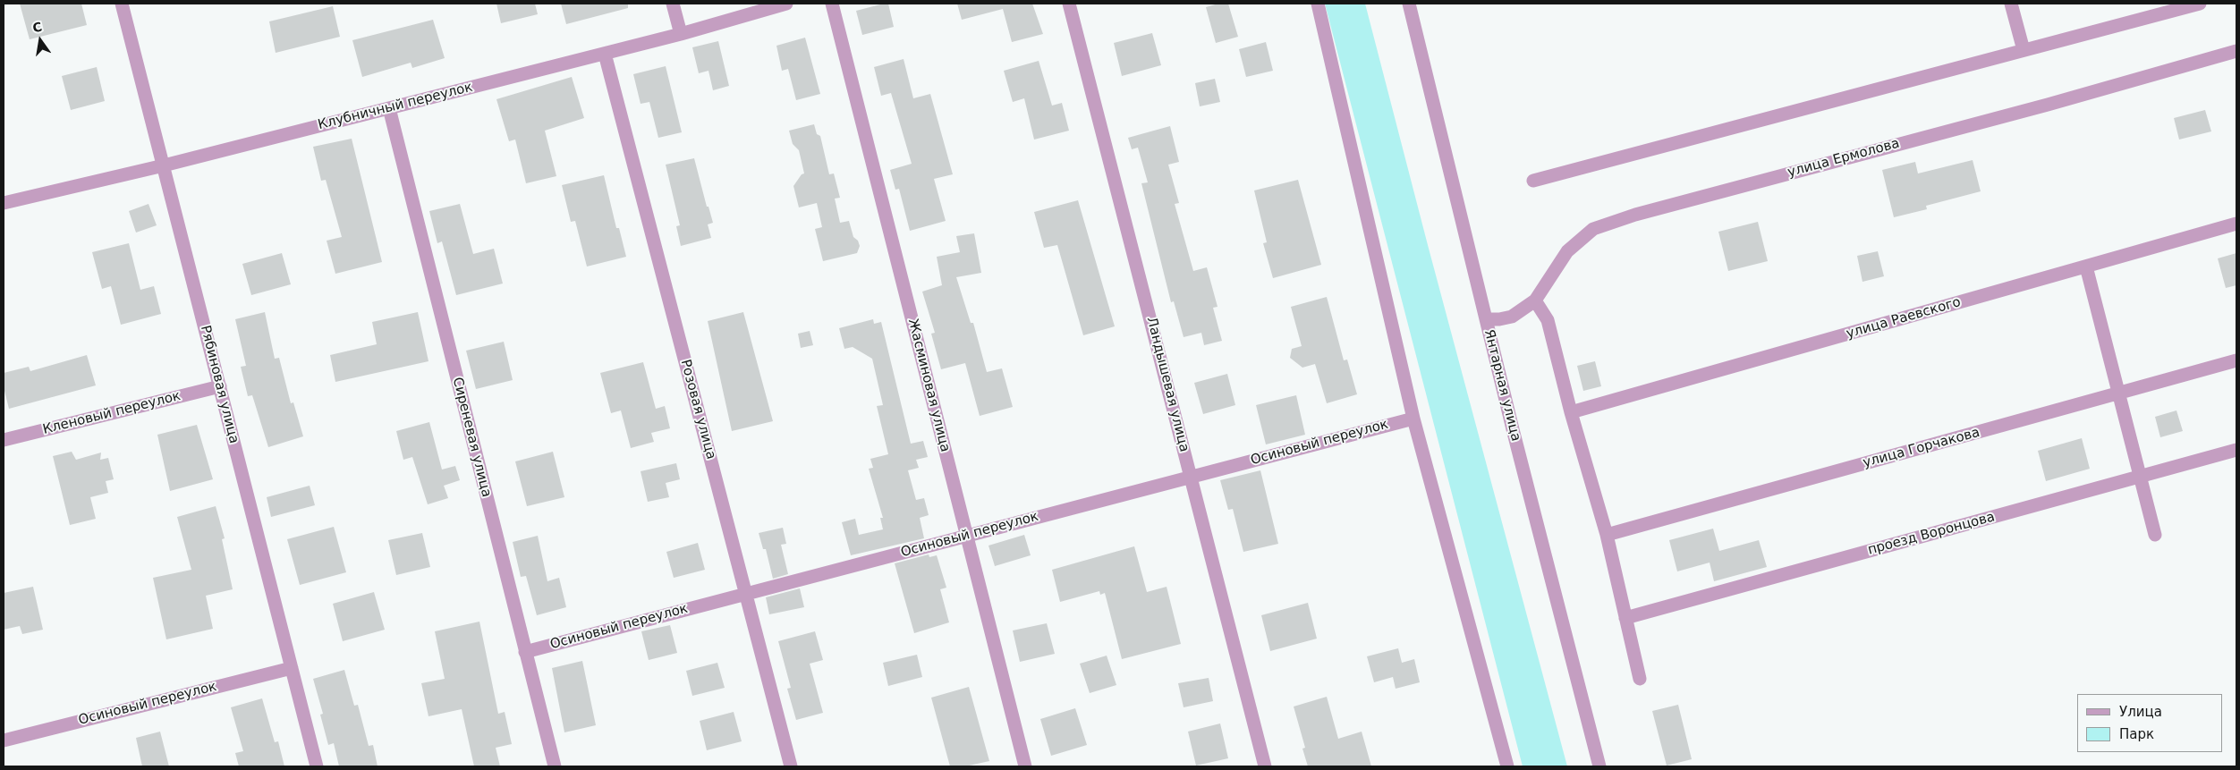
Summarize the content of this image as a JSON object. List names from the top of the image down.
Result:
{
  "streets": {
    "street": [
      "Клубничный переулок",
      "улица Ермолова",
      "улица Раевского",
      "Рябиновая улица",
      "Ландышевая улица",
      "Жасминовая улица",
      "Янтарная улица",
      "Розовая улица",
      "Кленовый переулок",
      "Сиреневая улица",
      "Осиновый переулок",
      "улица Горчакова",
      "проезд Воронцова"
    ]
  },
  "crossings": [
    ["Клубничный переулок", "Рябиновая улица"],
    ["Клубничный переулок", "Розовая улица"],
    ["Клубничный переулок", "Сиреневая улица"],
    ["улица Ермолова", "Янтарная улица"],
    ["Рябиновая улица", "Кленовый переулок"],
    ["Рябиновая улица", "Осиновый переулок"],
    ["Ландышевая улица", "Осиновый переулок"],
    ["Жасминовая улица", "Осиновый переулок"],
    ["Розовая улица", "Осиновый переулок"],
    ["Сиреневая улица", "Осиновый переулок"]
  ],
  "legend": ["Улица", "Парк"],
  "north": "top"
}
